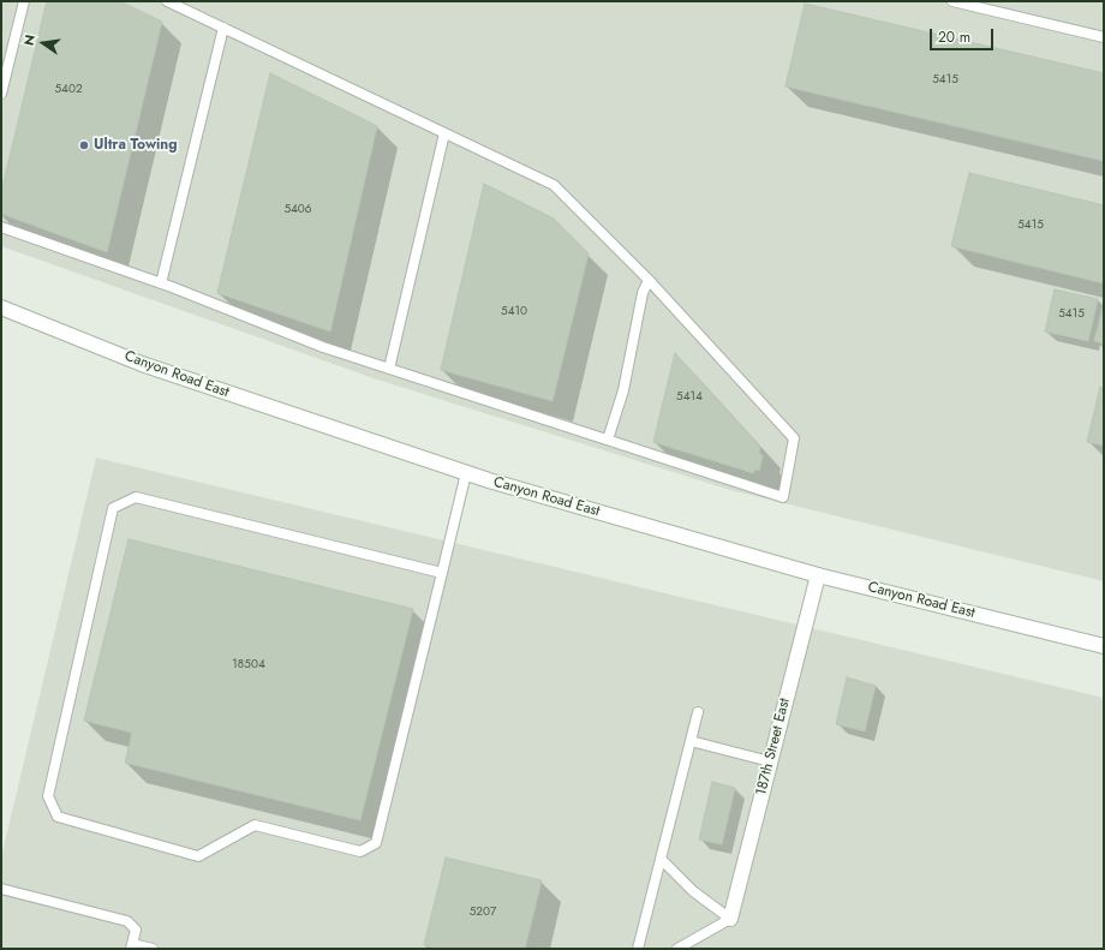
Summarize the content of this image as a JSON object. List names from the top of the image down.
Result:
{
  "streets": {
    "main road": ["Canyon Road East", "187th Street East"]
  },
  "crossings": [
    ["Canyon Road East", "187th Street East"]
  ],
  "places": ["Ultra Towing"],
  "house_numbers": [
    "5415",
    "5402",
    "5406",
    "5415",
    "5410",
    "5415",
    "5414",
    "18504",
    "5207"
  ],
  "scale_bar": "20 m",
  "north": "left"
}
